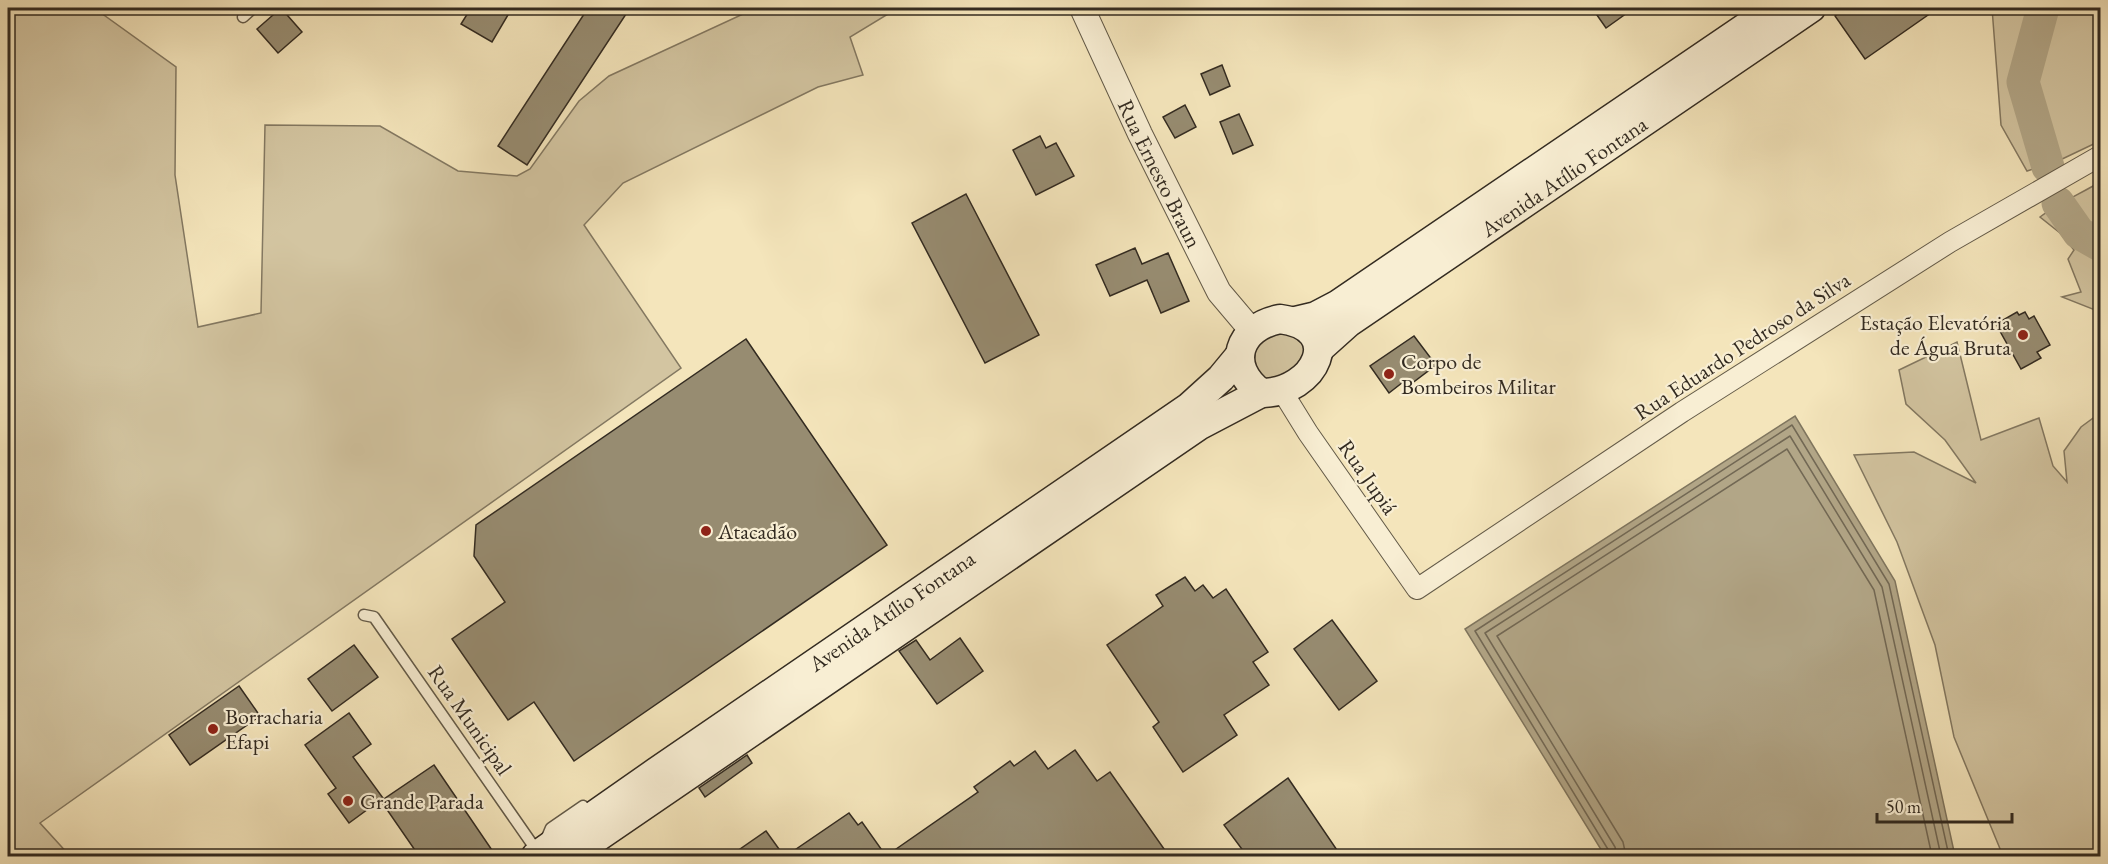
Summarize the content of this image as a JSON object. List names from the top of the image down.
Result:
{
  "streets": {
    "main road": ["Avenida Atílio Fontana"],
    "street": ["Rua Ernesto Braun", "Rua Eduardo Pedroso da Silva", "Rua Jupiá"],
    "lane": ["Rua Municipal"]
  },
  "crossings": [
    ["Rua Ernesto Braun", "Avenida Atílio Fontana"],
    ["Rua Ernesto Braun", "Rua Jupiá"],
    ["Avenida Atílio Fontana", "Rua Jupiá"],
    ["Avenida Atílio Fontana", "Rua Municipal"],
    ["Rua Eduardo Pedroso da Silva", "Rua Jupiá"]
  ],
  "places": [
    "Estação Elevatória de Água Bruta",
    "Corpo de Bombeiros Militar",
    "Atacadão",
    "Borracharia Efapi",
    "Grande Parada"
  ],
  "scale_bar": "50 m"
}
